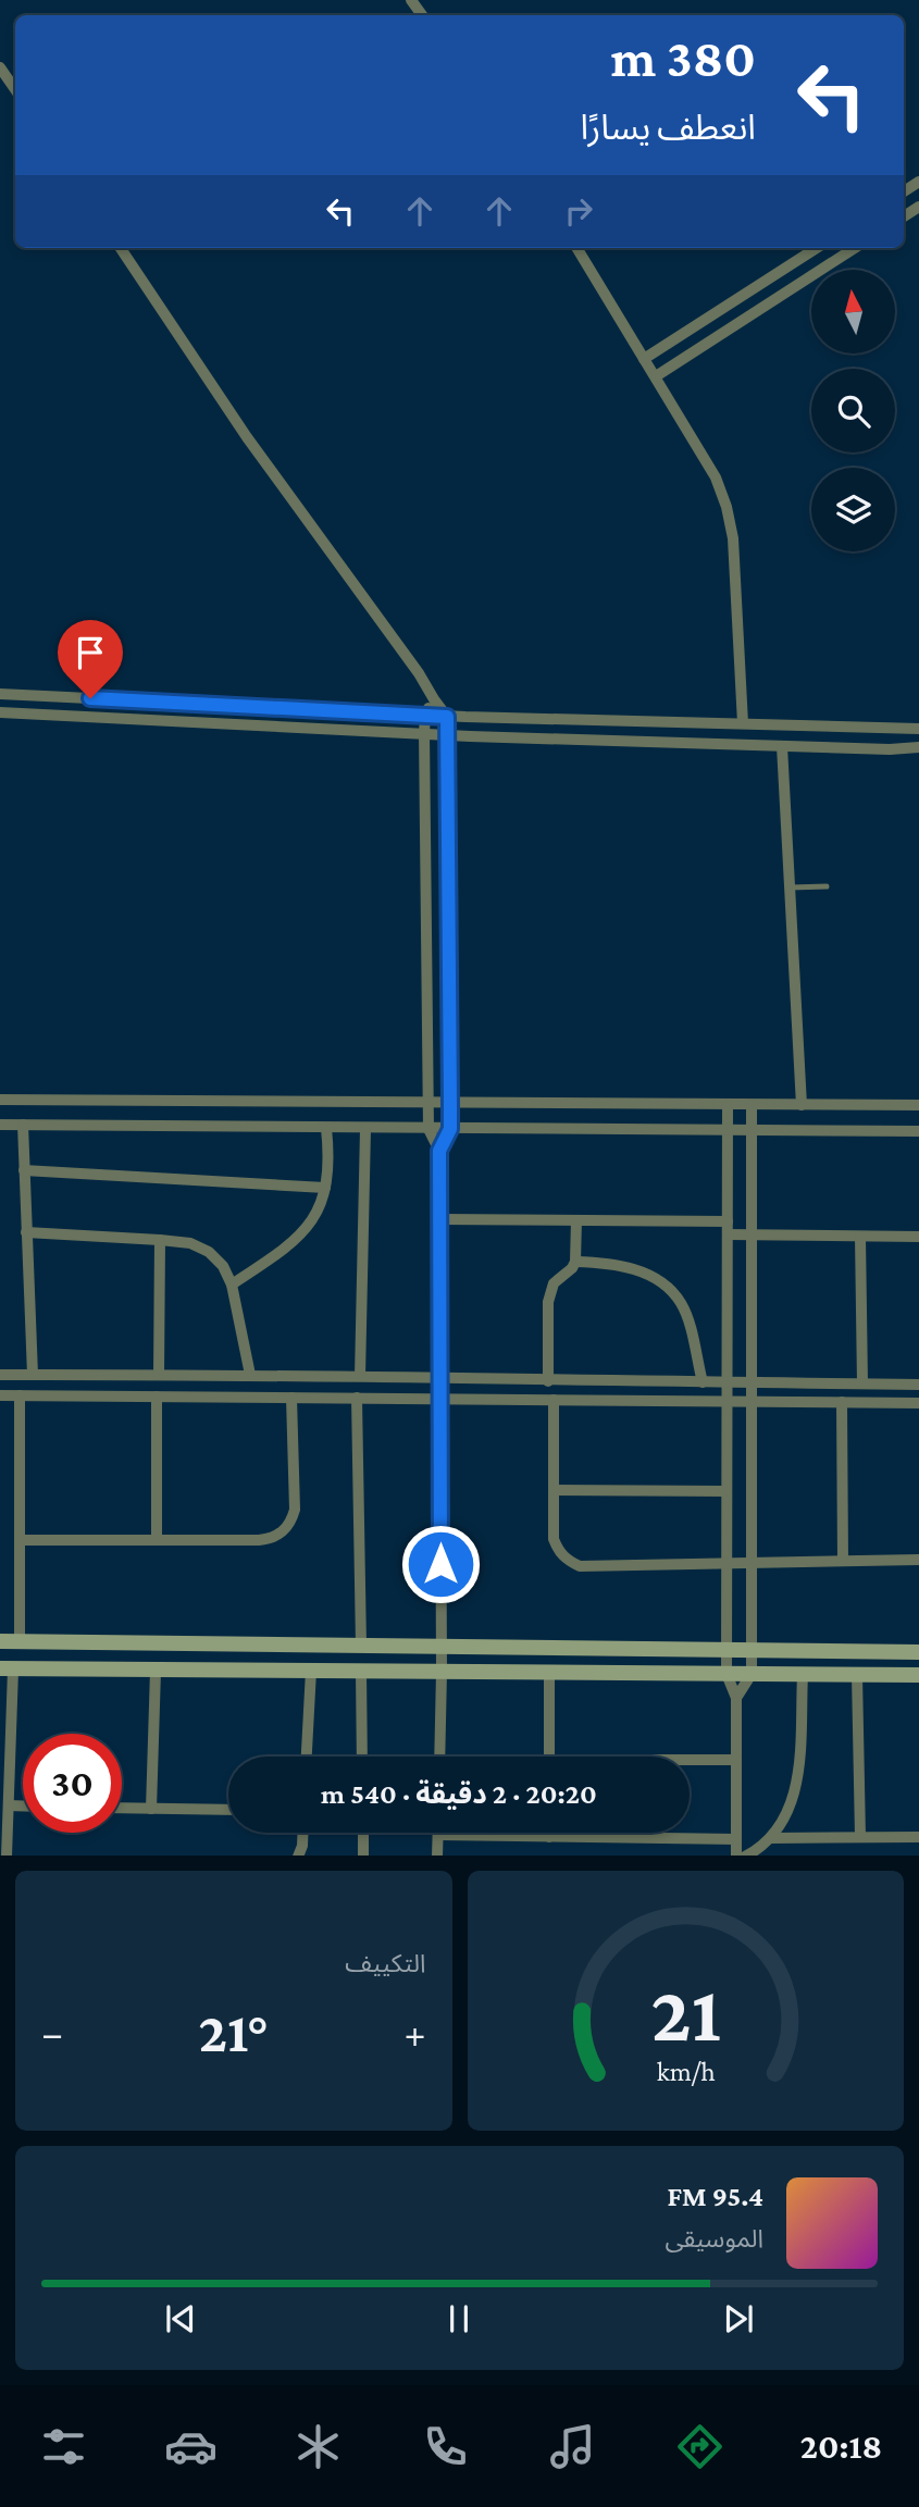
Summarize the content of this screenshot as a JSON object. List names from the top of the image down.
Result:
{
  "north": "top",
  "page": {
    "turn": ["380 m", "انعطف يسارًا"],
    "limit": "30",
    "trip": "20:20 · 2 دقيقة · 540 m",
    "tile": "التكييف",
    "heat": ["−", "21°", "+"],
    "song": ["95.4 FM", "الموسيقى"],
    "tabs": "20:18",
    "gauge": ["21", "km/h"]
  }
}
